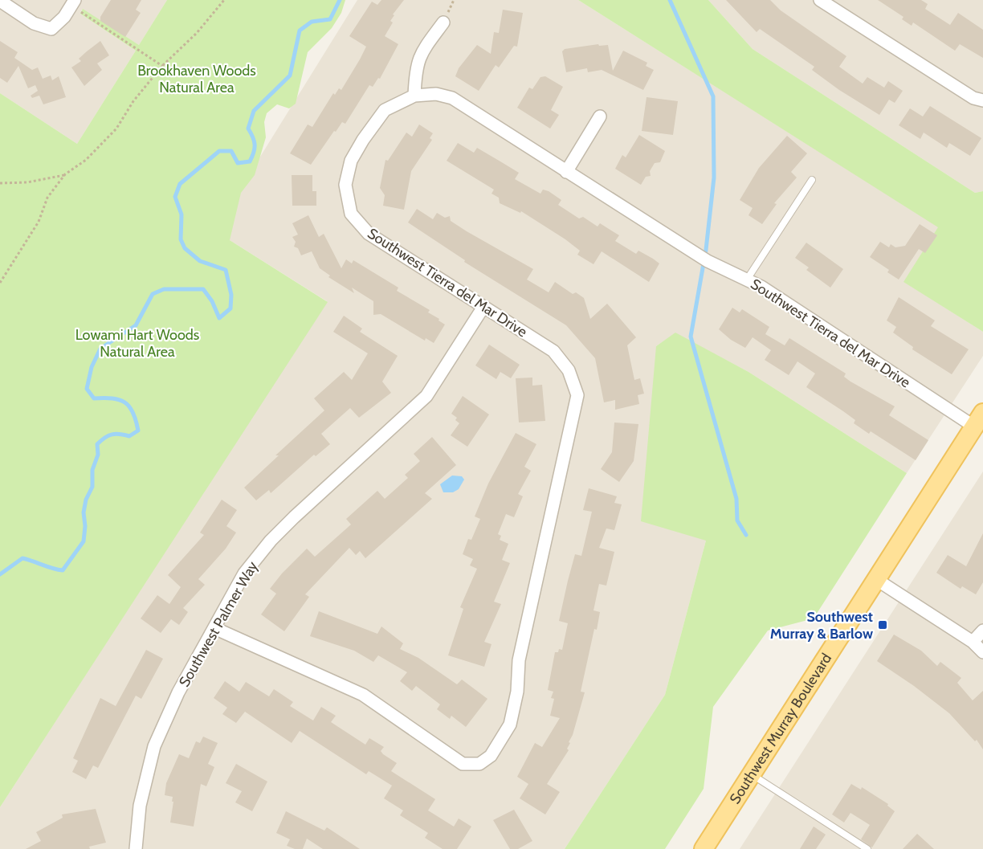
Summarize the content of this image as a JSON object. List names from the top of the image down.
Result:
{
  "streets": {
    "main road": ["Southwest Murray Boulevard"],
    "street": ["Southwest Tierra del Mar Drive", "Southwest Palmer Way"]
  },
  "crossings": [
    ["Southwest Tierra del Mar Drive", "Southwest Palmer Way"],
    ["Southwest Tierra del Mar Drive", "Southwest Murray Boulevard"]
  ],
  "parks": ["Brookhaven Woods Natural Area", "Lowami Hart Woods Natural Area"],
  "places": {
    "transit": ["Southwest Murray & Barlow"]
  }
}
